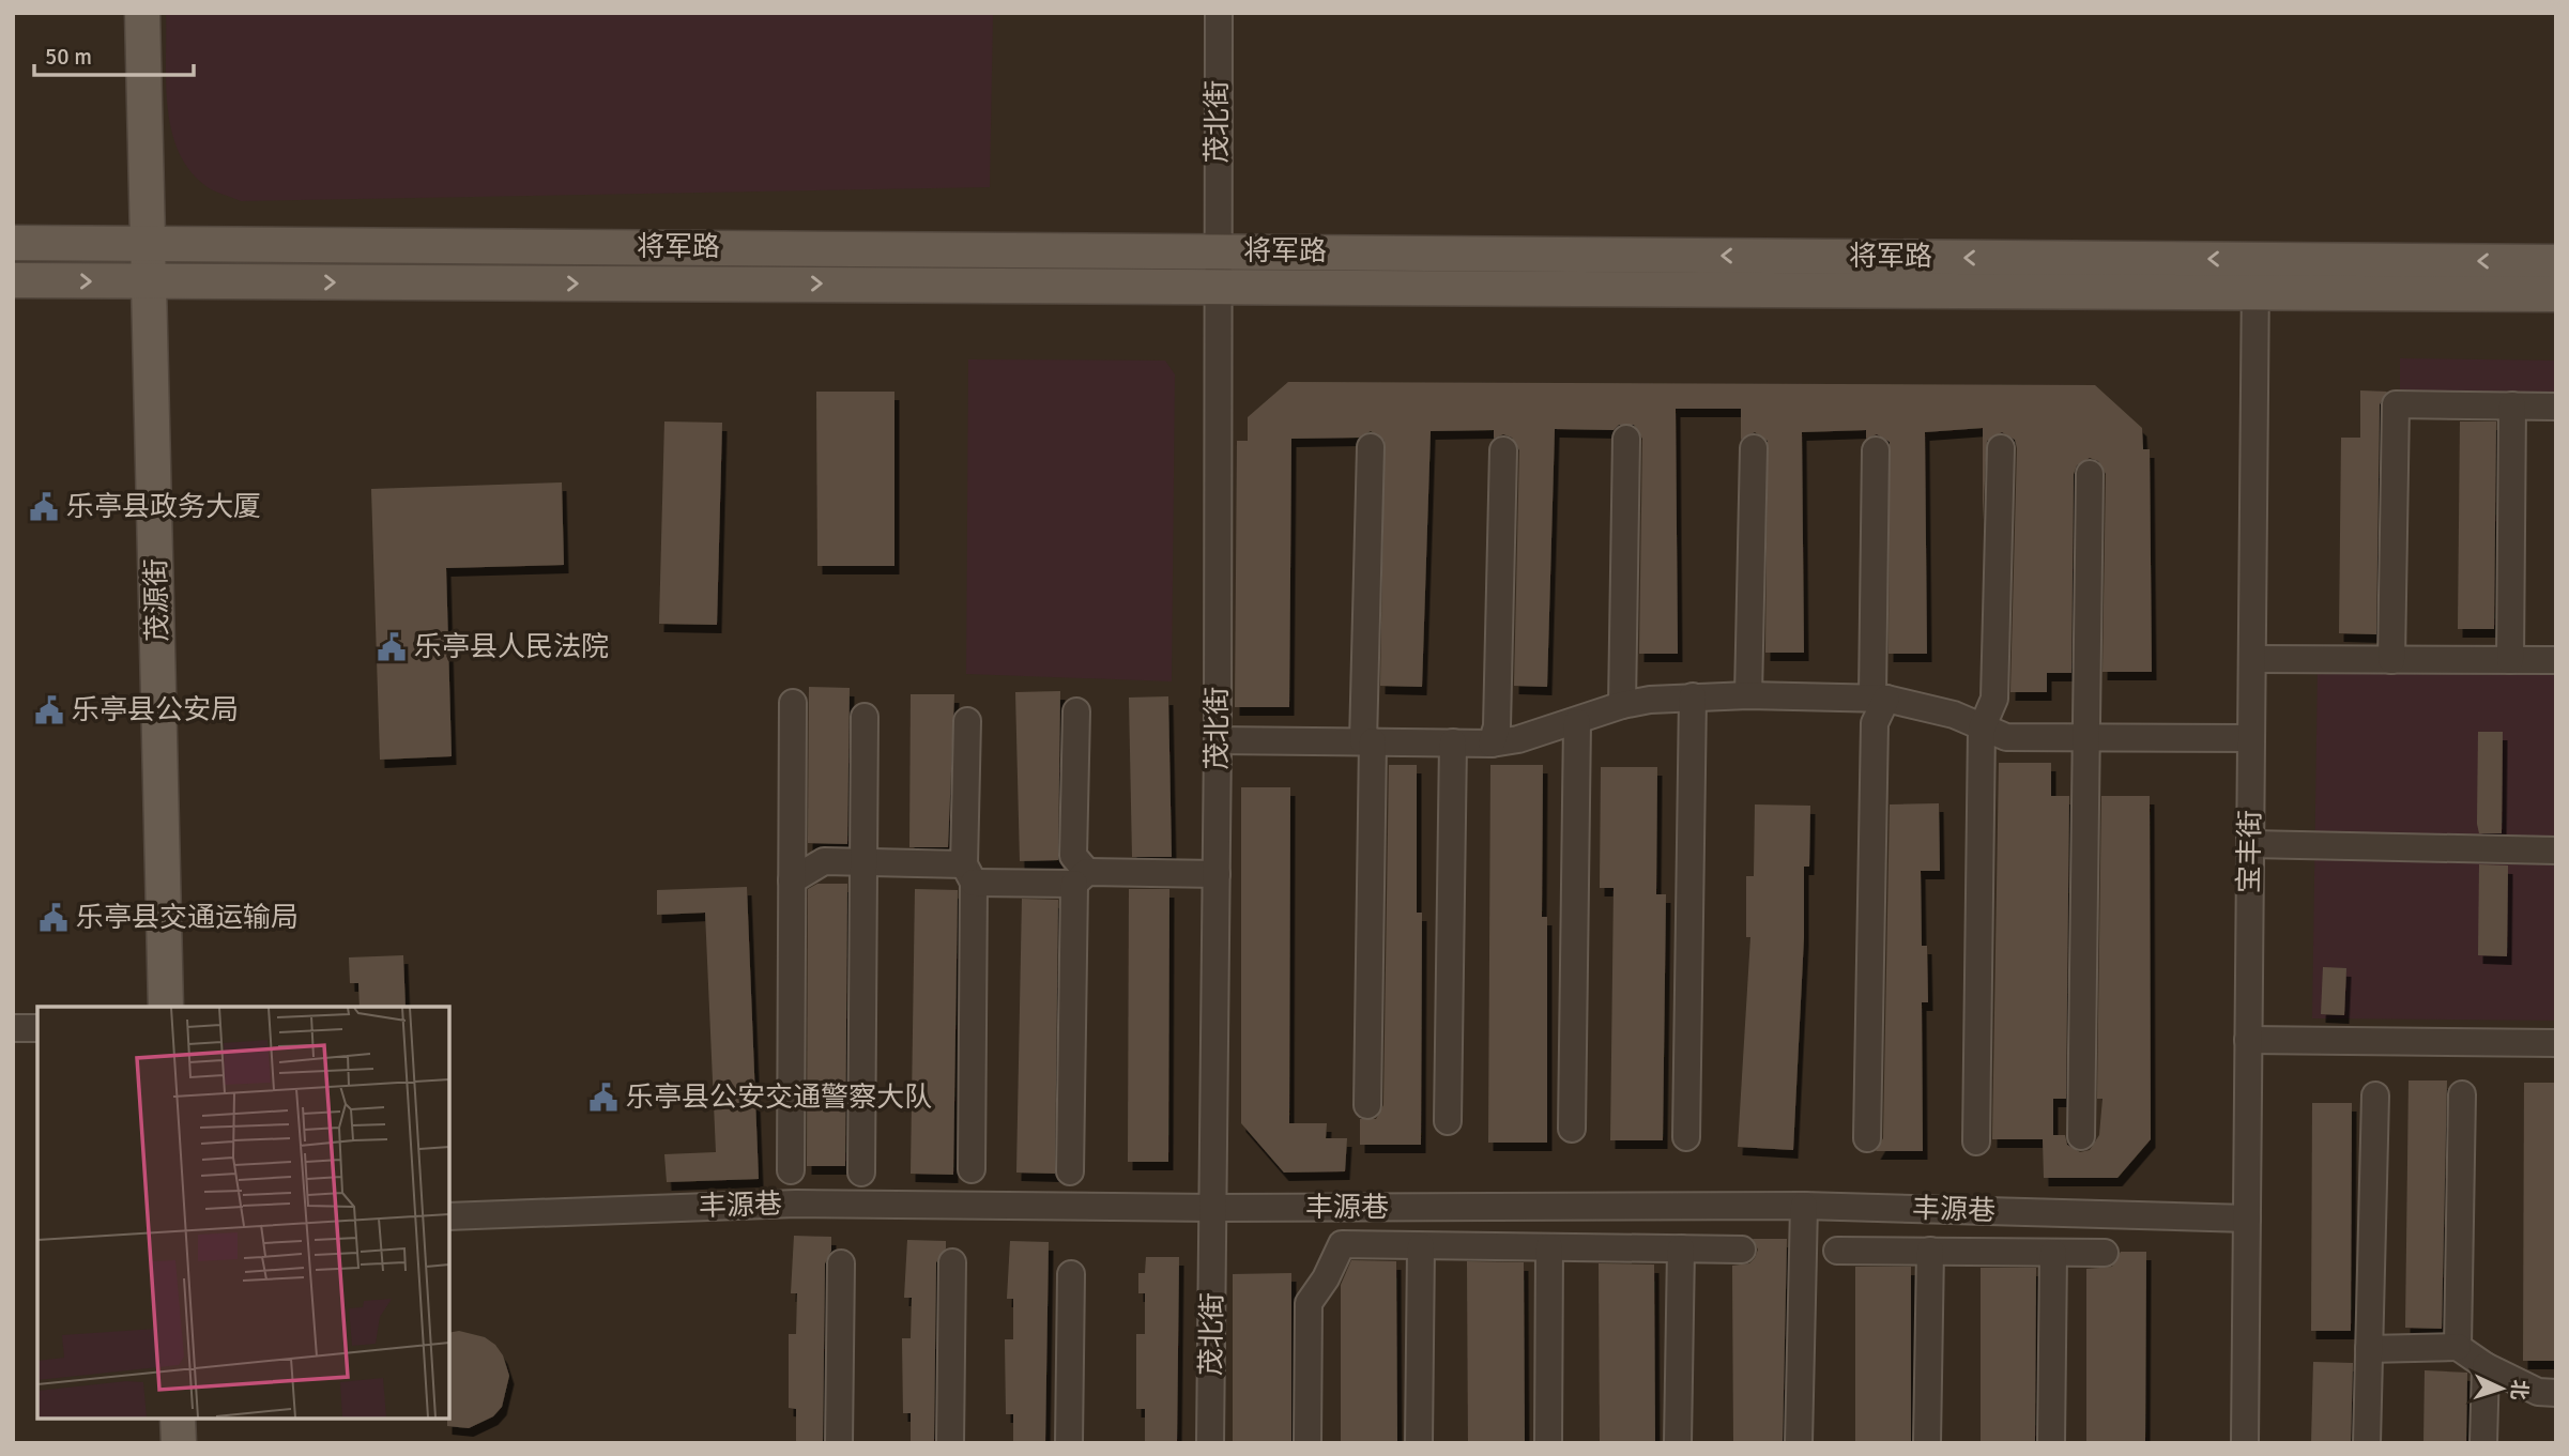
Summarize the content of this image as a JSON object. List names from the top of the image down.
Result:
{
  "streets": {
    "main road": ["将军路", "茂源街"],
    "street": ["茂北街", "宝丰街", "丰源巷"]
  },
  "crossings": [
    ["茂北街", "将军路"],
    ["茂北街", "丰源巷"],
    ["将军路", "茂源街"],
    ["将军路", "宝丰街"],
    ["宝丰街", "丰源巷"]
  ],
  "places": {
    "public building": [
      "乐亭县政务大厦",
      "乐亭县人民法院",
      "乐亭县公安局",
      "乐亭县交通运输局",
      "乐亭县公安交通警察大队"
    ]
  },
  "scale_bar": "50 m",
  "north": "right"
}
